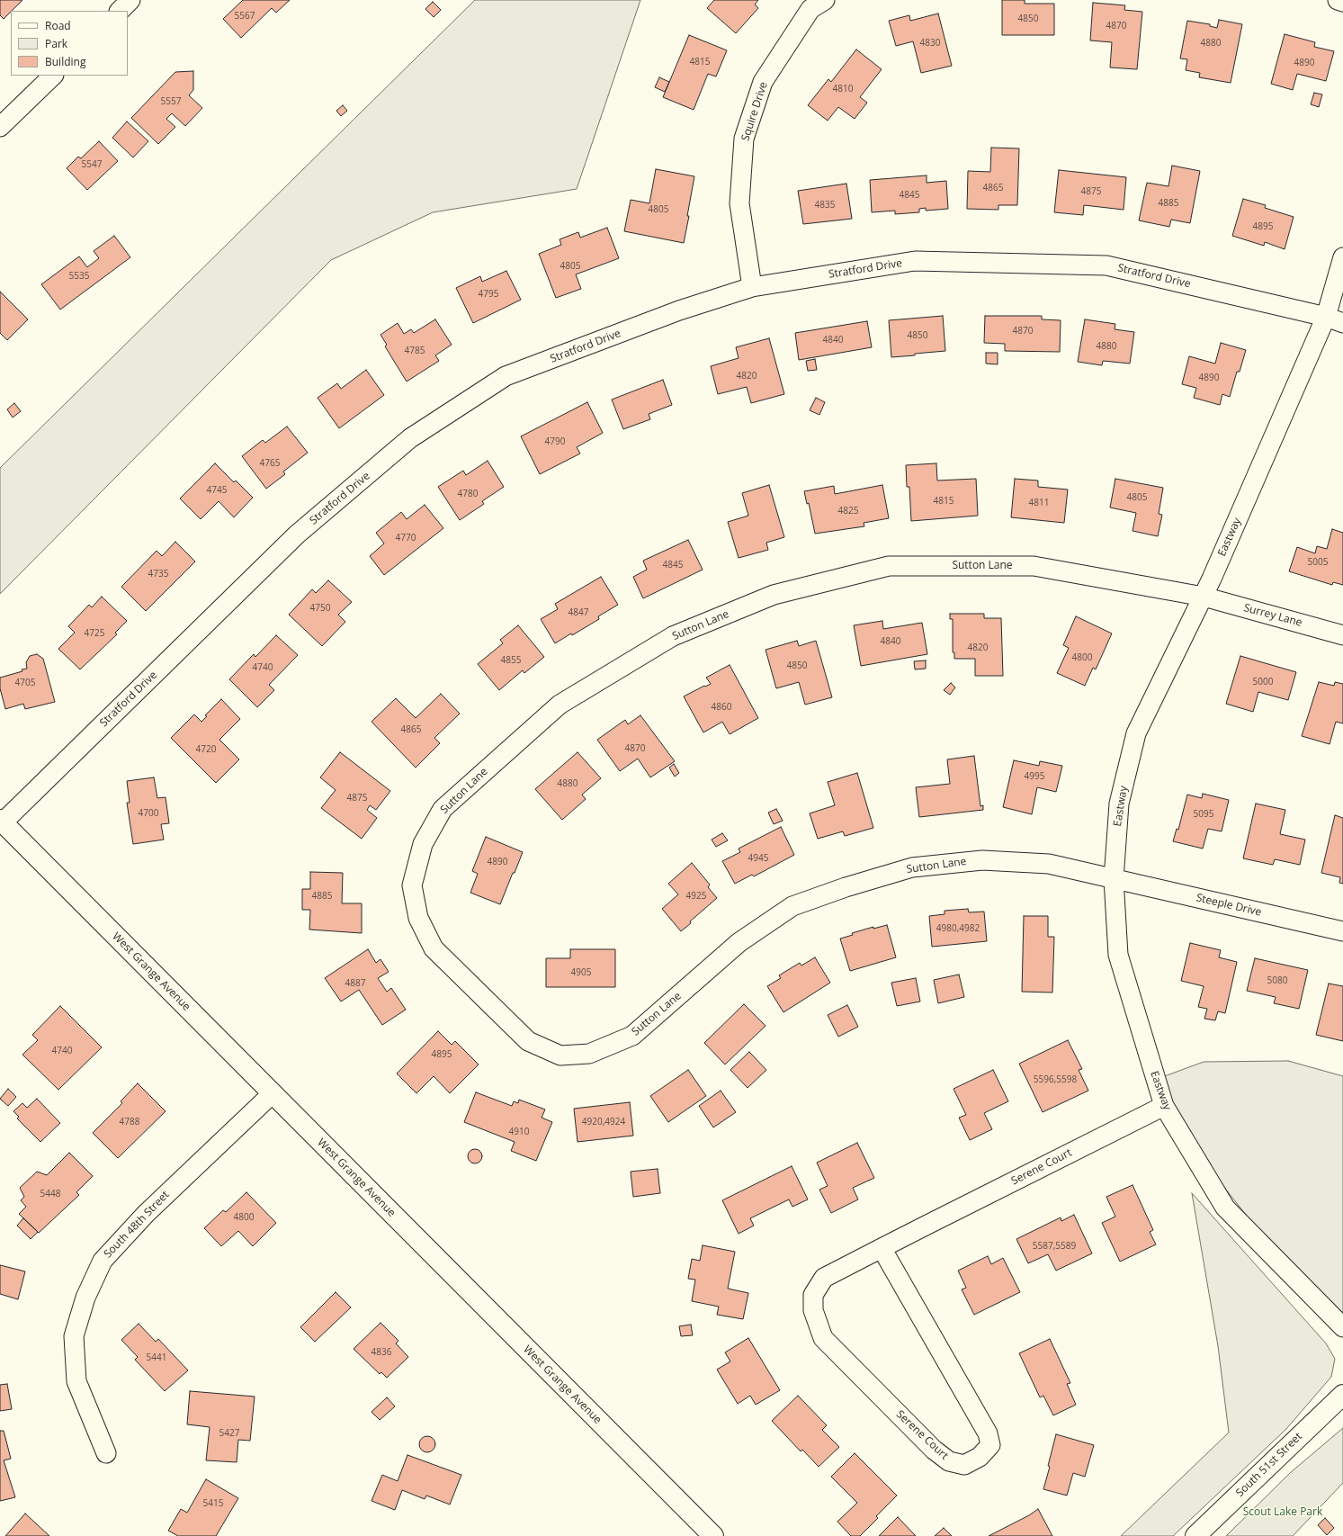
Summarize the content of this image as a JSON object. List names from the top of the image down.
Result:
{
  "streets": {
    "street": [
      "Squire Drive",
      "Stratford Drive",
      "Eastway",
      "Sutton Lane",
      "Surrey Lane",
      "Steeple Drive",
      "West Grange Avenue",
      "Serene Court",
      "South 48th Street",
      "South 51st Street"
    ]
  },
  "crossings": [
    ["Squire Drive", "Stratford Drive"],
    ["Stratford Drive", "Eastway"],
    ["Stratford Drive", "West Grange Avenue"],
    ["Eastway", "Sutton Lane"],
    ["Eastway", "Surrey Lane"],
    ["Eastway", "Steeple Drive"],
    ["Eastway", "Serene Court"],
    ["Sutton Lane", "Surrey Lane"],
    ["Sutton Lane", "Steeple Drive"],
    ["West Grange Avenue", "South 48th Street"]
  ],
  "parks": ["Scout Lake Park"],
  "house_numbers": [
    "5567",
    "4850",
    "4870",
    "4830",
    "4880",
    "4815",
    "4890",
    "4810",
    "5557",
    "5547",
    "4865",
    "4875",
    "4845",
    "4885",
    "4835",
    "4805",
    "4895",
    "4805",
    "5535",
    "4795",
    "4870",
    "4850",
    "4840",
    "4880",
    "4785",
    "4820",
    "4890",
    "4790",
    "4765",
    "4745",
    "4780",
    "4805",
    "4815",
    "4811",
    "4825",
    "4770",
    "5005",
    "4845",
    "4735",
    "4750",
    "4847",
    "4725",
    "4840",
    "4820",
    "4800",
    "4855",
    "4850",
    "4740",
    "5000",
    "4705",
    "4860",
    "4865",
    "4870",
    "4720",
    "4995",
    "4880",
    "4875",
    "4700",
    "5095",
    "4945",
    "4890",
    "4885",
    "4925",
    "4980,4982",
    "4905",
    "5080",
    "4887",
    "4740",
    "4895",
    "5596,5598",
    "4788",
    "4920,4924",
    "4910",
    "5448",
    "4800",
    "5587,5589",
    "4836",
    "5441",
    "5427",
    "5415"
  ],
  "legend": ["Road", "Park", "Building"]
}
